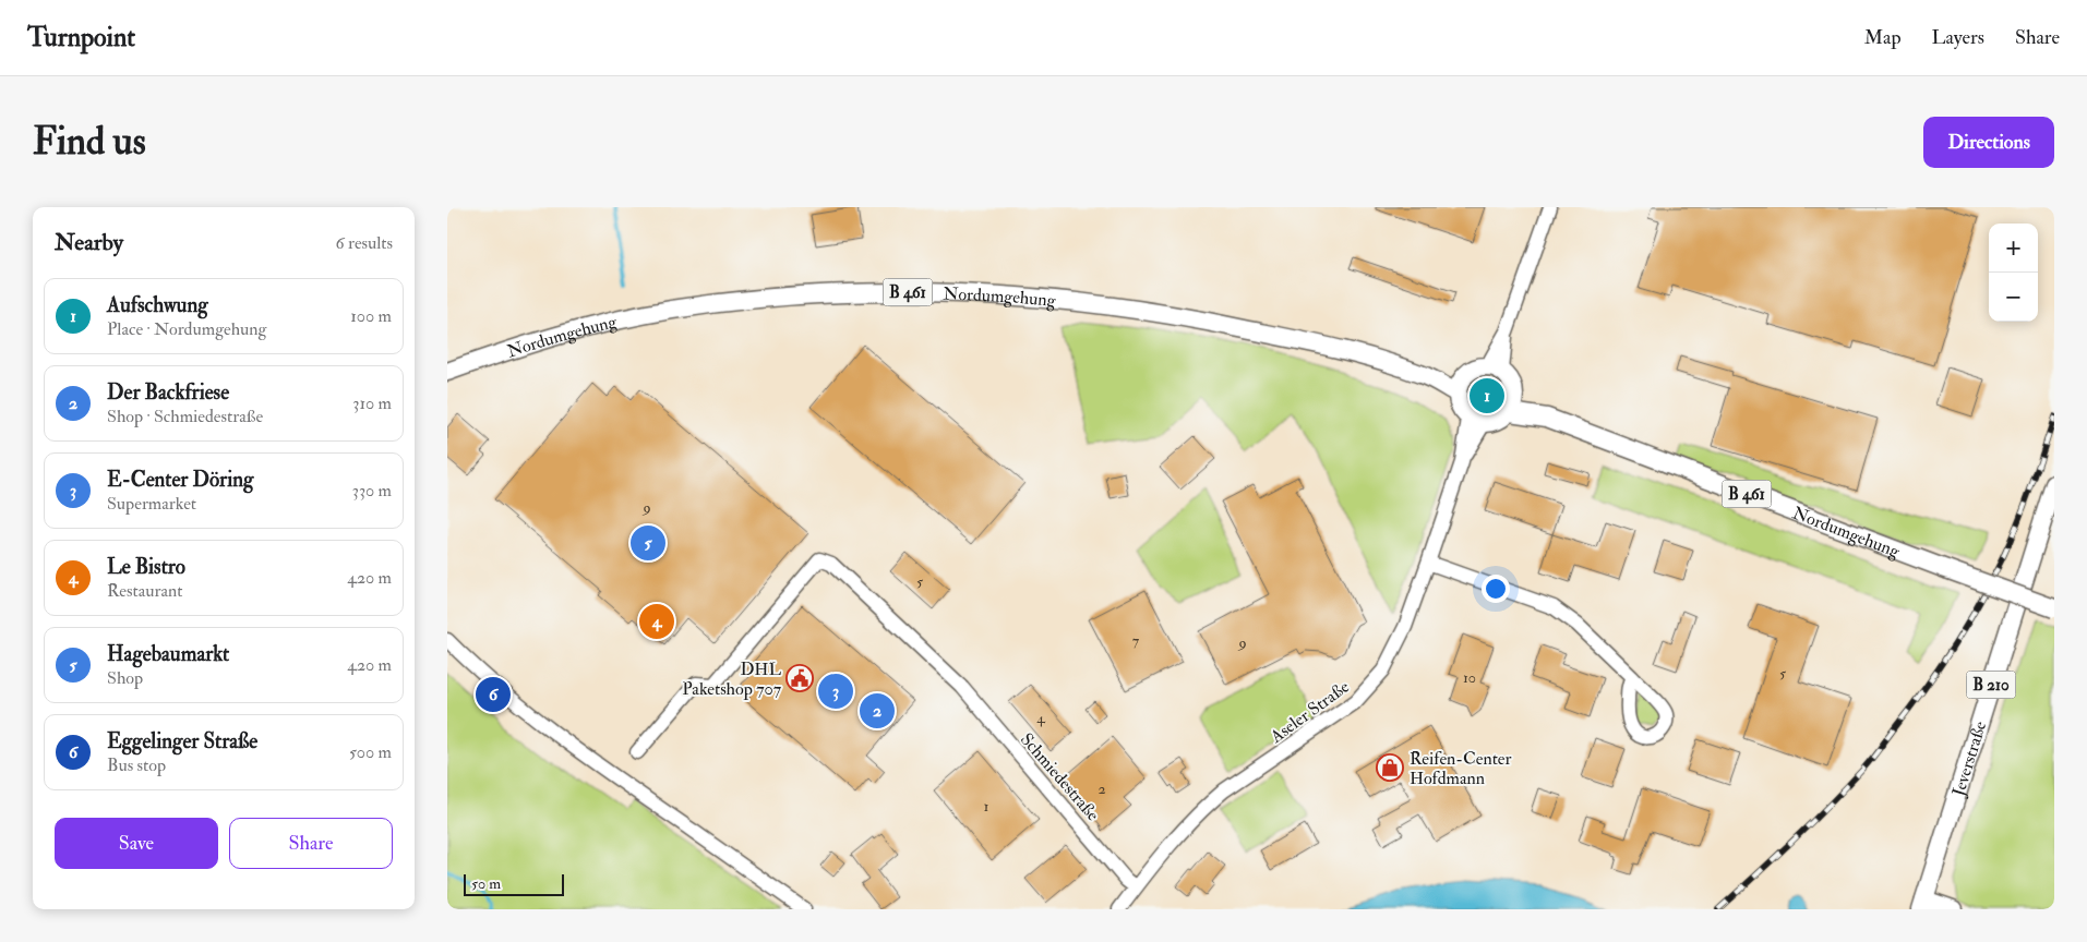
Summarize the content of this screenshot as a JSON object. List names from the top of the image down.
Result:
{
  "streets": {
    "main road": [
      "B 461",
      "Nordumgehung",
      "B 210",
      "Jeverstraße"
    ],
    "street": ["Aseler Straße", "Schmiedestraße"]
  },
  "crossings": [
    ["Nordumgehung", "Aseler Straße"],
    ["Aseler Straße", "Schmiedestraße"]
  ],
  "places": {
    "public building": ["DHL Paketshop 707"],
    "shop": ["Reifen-Center Hofdmann"]
  },
  "house_numbers": [
    "9",
    "5",
    "7",
    "9",
    "5",
    "10",
    "4",
    "2",
    "1"
  ],
  "scale_bar": "50 m",
  "page": {
    "header": "Turnpoint",
    "nav": ["Map", "Layers", "Share"],
    "buttons": [
      "Directions",
      ["Save", "Share"]
    ],
    "title": "Find us",
    "heading": ["Nearby", "6 results"],
    "map_buttons": ["+", "−"],
    "list": [
      {
        "mark": "1",
        "name": "Aufschwung",
        "note": "Place · Nordumgehung",
        "value": "100 m"
      },
      {
        "mark": "2",
        "name": "Der Backfriese",
        "note": "Shop · Schmiedestraße",
        "value": "310 m"
      },
      {
        "mark": "3",
        "name": "E-Center Döring",
        "note": "Supermarket",
        "value": "330 m"
      },
      {
        "mark": "4",
        "name": "Le Bistro",
        "note": "Restaurant",
        "value": "420 m"
      },
      {
        "mark": "5",
        "name": "Hagebaumarkt",
        "note": "Shop",
        "value": "420 m"
      },
      {
        "mark": "6",
        "name": "Eggelinger Straße",
        "note": "Bus stop",
        "value": "500 m"
      }
    ],
    "pins": [
      "1",
      "5",
      "4",
      "3",
      "6",
      "2"
    ],
    "scale": "50 m"
  }
}
